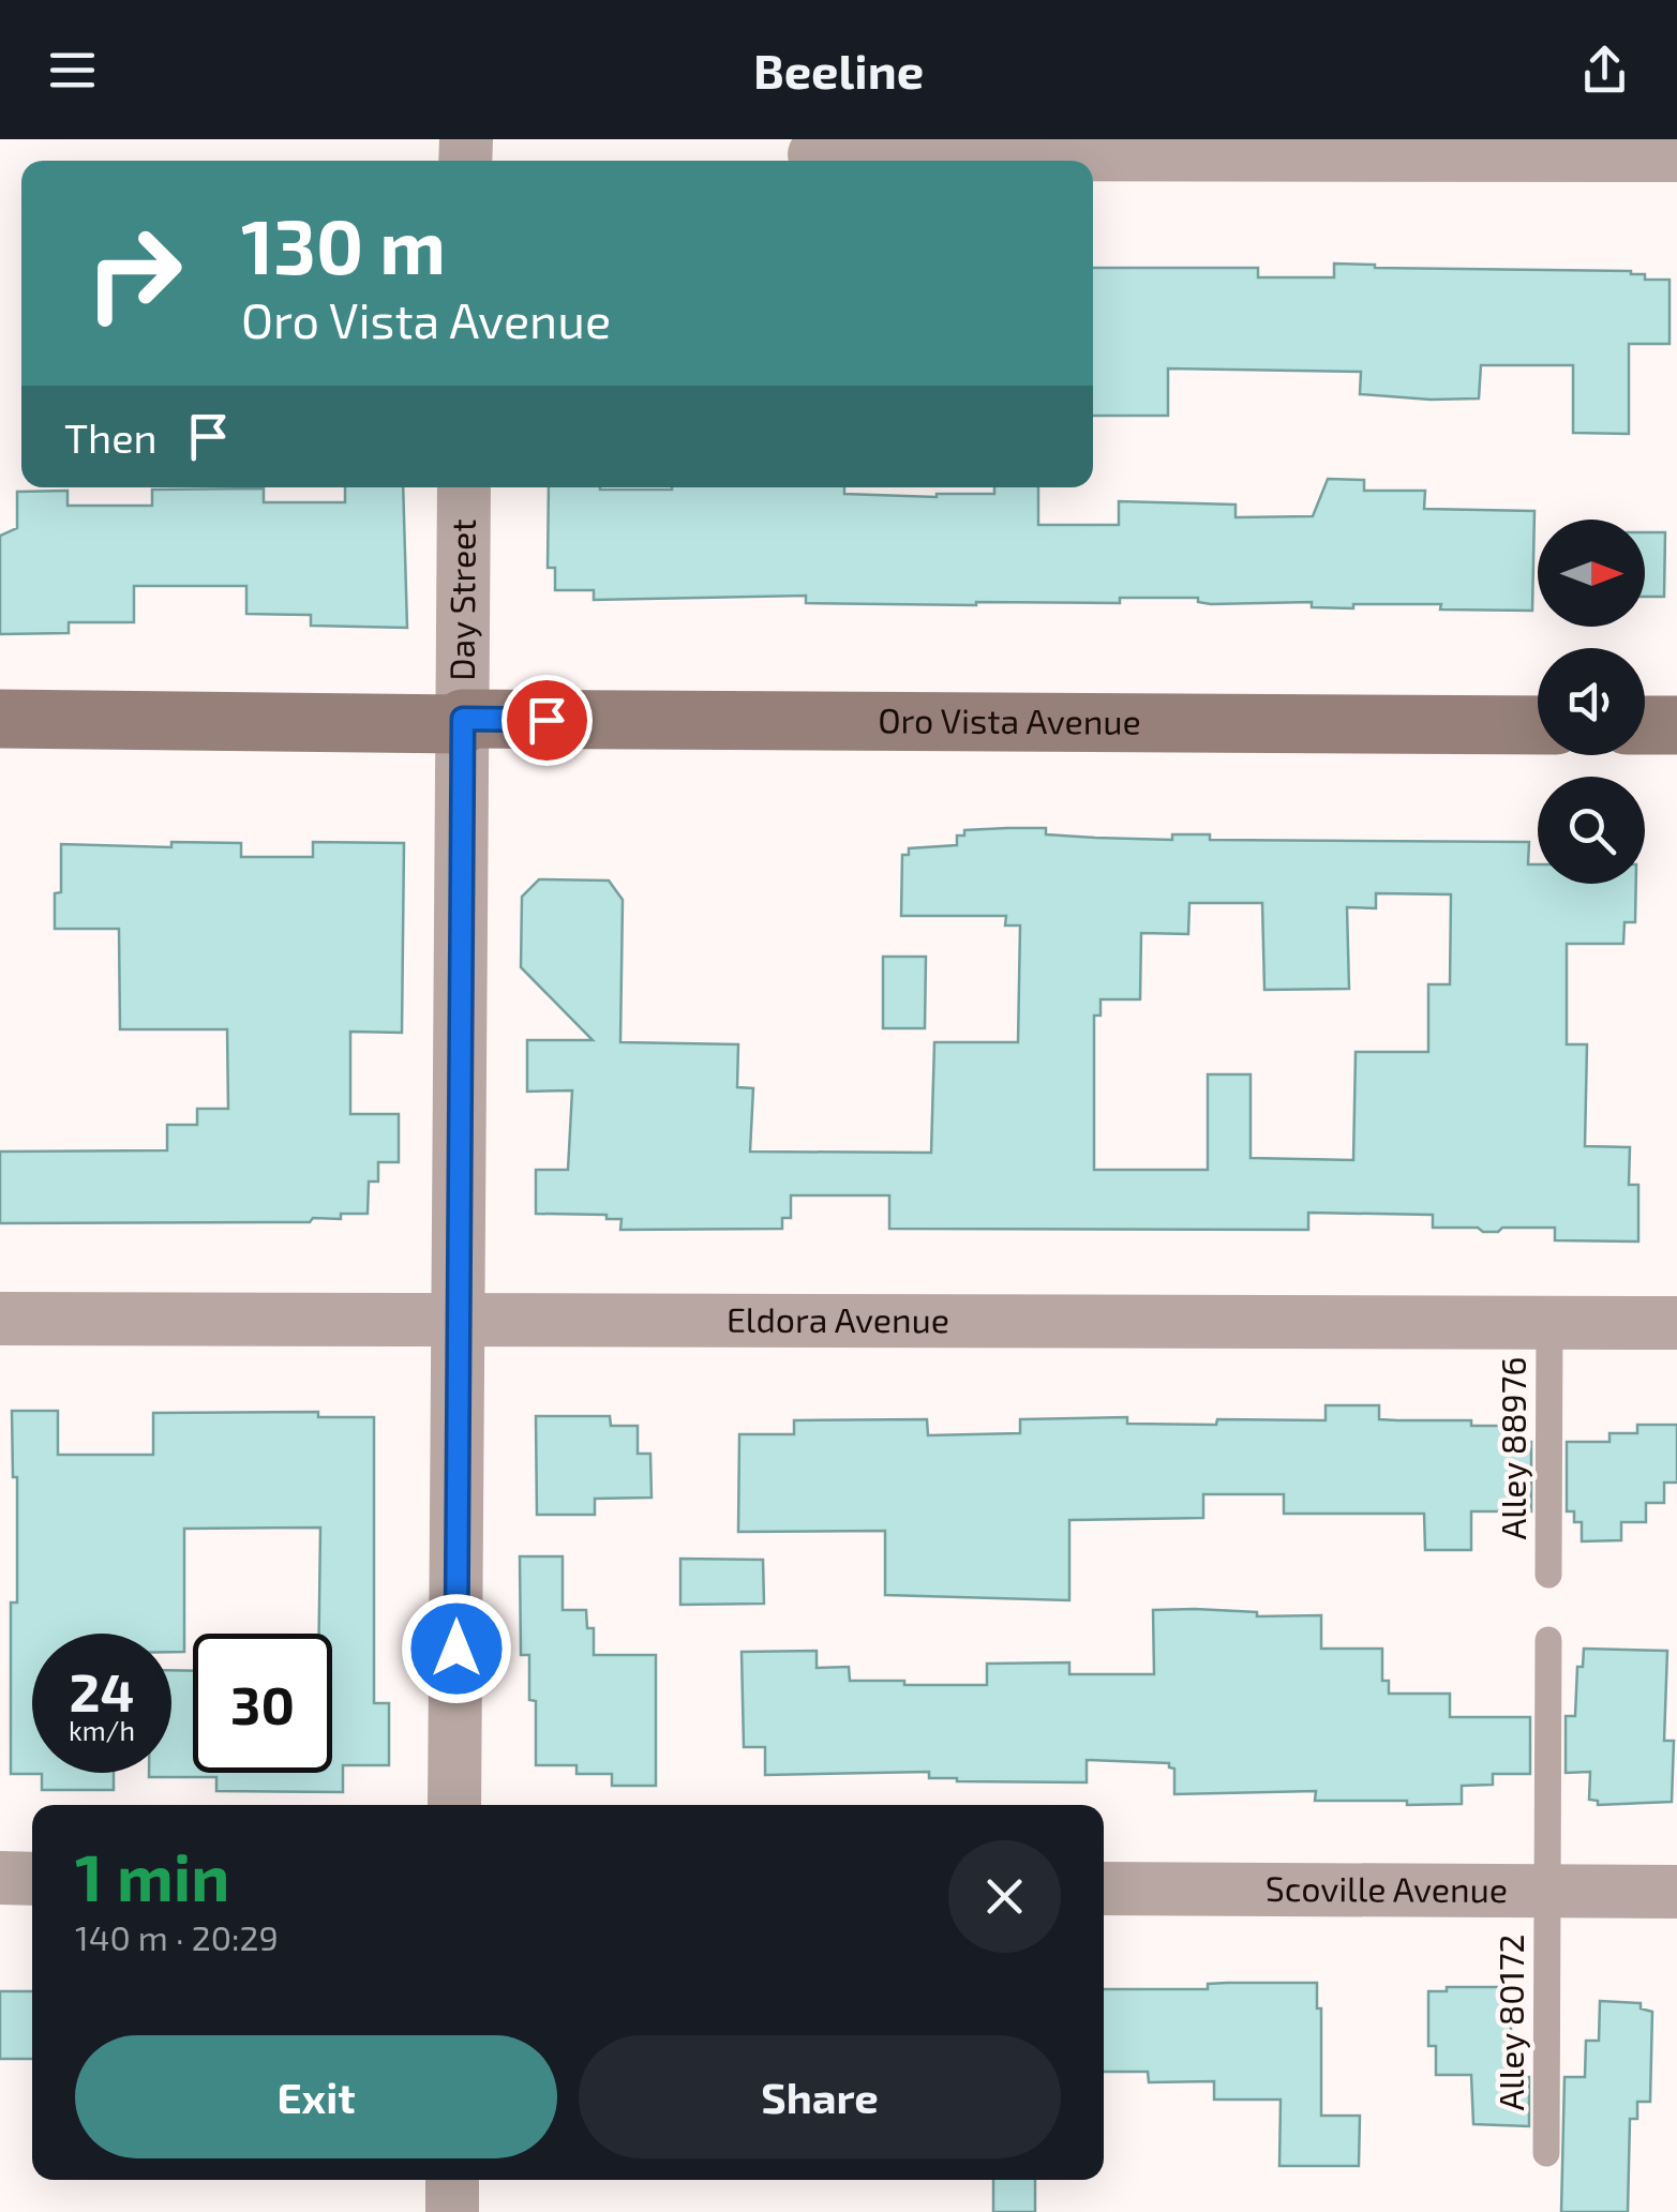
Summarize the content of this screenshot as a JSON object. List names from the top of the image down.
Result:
{
  "streets": {
    "street": [
      "Day Street",
      "Oro Vista Avenue",
      "Eldora Avenue",
      "Scoville Avenue"
    ],
    "lane": ["Alley 88976", "Alley 80172"]
  },
  "crossings": [
    ["Day Street", "Oro Vista Avenue"],
    ["Day Street", "Eldora Avenue"],
    ["Eldora Avenue", "Alley 88976"],
    ["Scoville Avenue", "Alley 80172"]
  ],
  "north": "right",
  "page": {
    "header": "Beeline",
    "turn": ["130 m", "Oro Vista Avenue"],
    "then": "Then",
    "speed": "24 km/h",
    "limit": "30",
    "heading": ["1 min", "140 m · 20:29"],
    "buttons": ["Exit", "Share"]
  }
}
